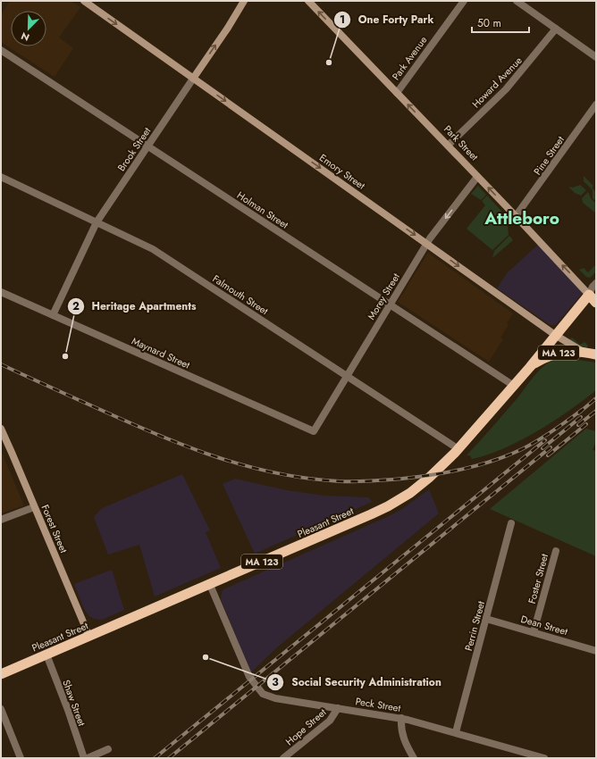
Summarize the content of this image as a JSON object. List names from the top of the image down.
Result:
{
  "streets": {
    "highway": ["Park Street", "MA 123", "Pleasant Street"],
    "main road": ["Brook Street", "Emory Street", "Forest Street"],
    "street": [
      "Park Avenue",
      "Howard Avenue",
      "Pine Street",
      "Holman Street",
      "Falmouth Street",
      "Morey Street",
      "Maynard Street",
      "Foster Street",
      "Dean Street",
      "Perrin Street",
      "Shaw Street",
      "Peck Street",
      "Hope Street"
    ]
  },
  "crossings": [
    ["Park Avenue", "Park Street"],
    ["Howard Avenue", "Park Street"],
    ["Park Street", "Pine Street"],
    ["Park Street", "Morey Street"],
    ["Park Street", "Pleasant Street"],
    ["Brook Street", "Emory Street"],
    ["Brook Street", "Holman Street"],
    ["Brook Street", "Falmouth Street"],
    ["Brook Street", "Maynard Street"],
    ["Emory Street", "Morey Street"],
    ["Emory Street", "MA 123"],
    ["Emory Street", "Pleasant Street"],
    ["Holman Street", "Morey Street"],
    ["Holman Street", "Pleasant Street"],
    ["Falmouth Street", "Morey Street"],
    ["Falmouth Street", "Pleasant Street"],
    ["Morey Street", "Maynard Street"],
    ["MA 123", "Pleasant Street"],
    ["Pleasant Street", "Forest Street"],
    ["Pleasant Street", "Shaw Street"],
    ["Pleasant Street", "Peck Street"],
    ["Foster Street", "Dean Street"],
    ["Dean Street", "Perrin Street"],
    ["Perrin Street", "Peck Street"],
    ["Peck Street", "Hope Street"]
  ],
  "one_way": ["Park Street", "Emory Street"],
  "districts": ["Attleboro"],
  "places": ["One Forty Park", "Heritage Apartments", "Social Security Administration"],
  "scale_bar": "50 m",
  "north": "bottom left"
}
